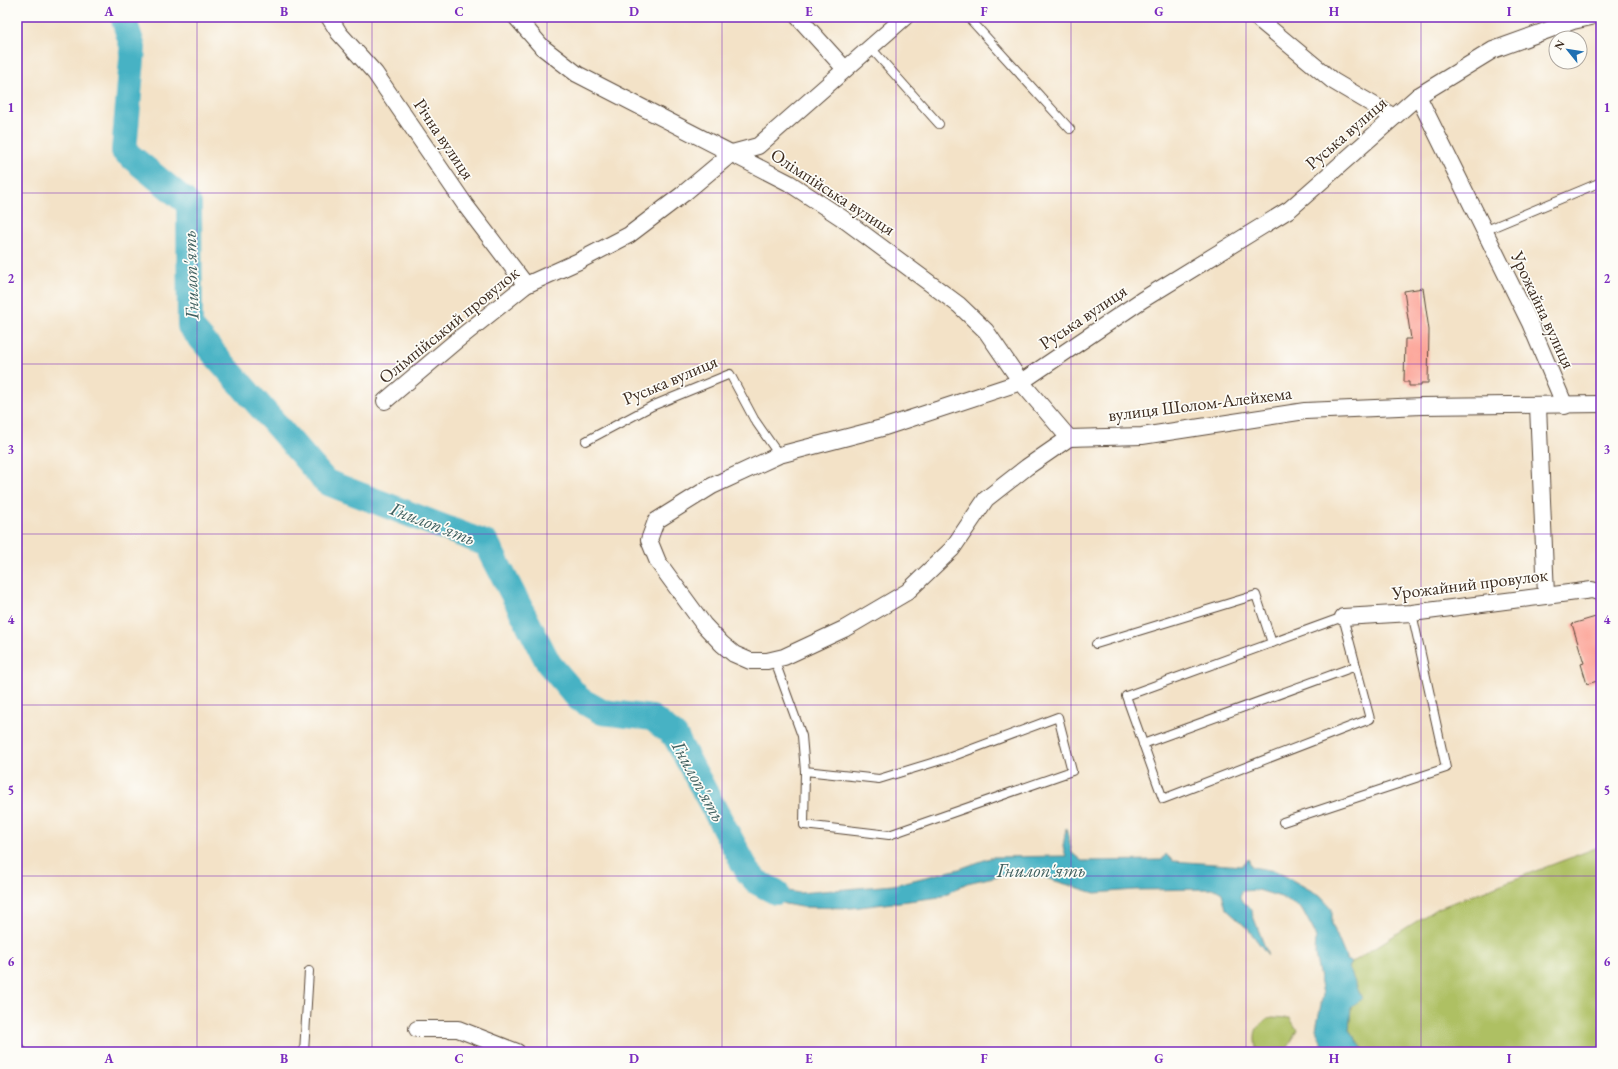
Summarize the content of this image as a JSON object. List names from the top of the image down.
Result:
{
  "streets": {
    "street": [
      "Руська вулиця",
      "Річна вулиця",
      "Олімпійська вулиця",
      "Урожайна вулиця",
      "Олімпійський провулок",
      "вулиця Шолом-Алейхема",
      "Урожайний провулок"
    ]
  },
  "crossings": [
    ["Руська вулиця", "Олімпійська вулиця"],
    ["Руська вулиця", "Урожайна вулиця"],
    ["Річна вулиця", "Олімпійський провулок"],
    ["Олімпійська вулиця", "Олімпійський провулок"],
    ["Олімпійська вулиця", "вулиця Шолом-Алейхема"],
    ["Урожайна вулиця", "вулиця Шолом-Алейхема"]
  ],
  "water": ["Гнилоп'ять"],
  "north": "top left",
  "grid": {
    "columns": [
      "A",
      "B",
      "C",
      "D",
      "E",
      "F",
      "G",
      "H",
      "I"
    ],
    "rows": [
      "1",
      "2",
      "3",
      "4",
      "5",
      "6"
    ]
  }
}
